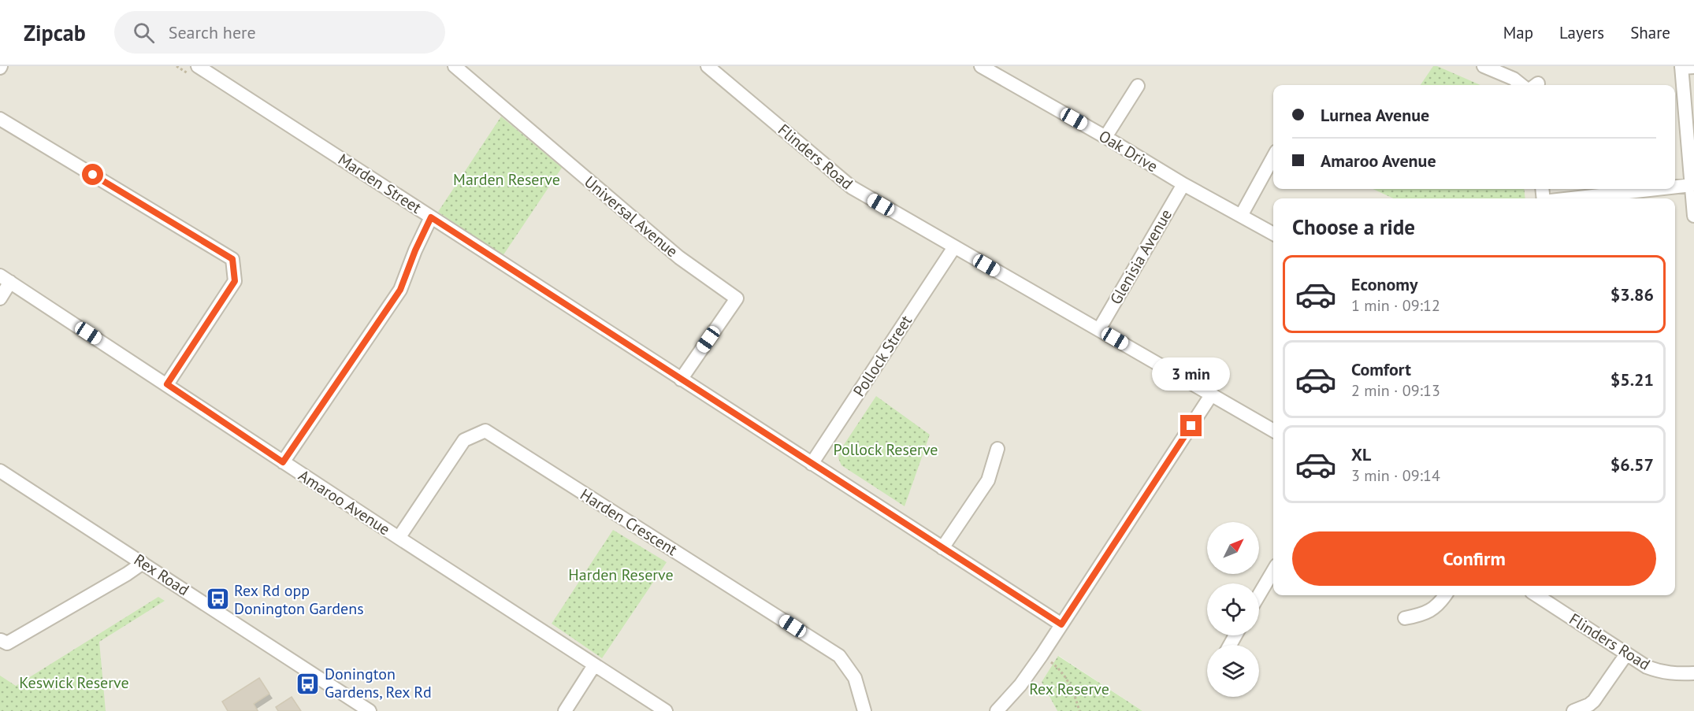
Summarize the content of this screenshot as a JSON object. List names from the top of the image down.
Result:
{
  "streets": {
    "street": [
      "Oak Drive",
      "Flinders Road",
      "Marden Street",
      "Universal Avenue",
      "Glenisia Avenue",
      "Pollock Street",
      "Amaroo Avenue",
      "Harden Crescent",
      "Rex Road"
    ]
  },
  "crossings": [
    ["Oak Drive", "Glenisia Avenue"],
    ["Flinders Road", "Glenisia Avenue"],
    ["Flinders Road", "Pollock Street"],
    ["Marden Street", "Universal Avenue"],
    ["Marden Street", "Pollock Street"],
    ["Amaroo Avenue", "Harden Crescent"]
  ],
  "parks": [
    "Marden Reserve",
    "Pollock Reserve",
    "Harden Reserve",
    "Keswick Reserve",
    "Rex Reserve"
  ],
  "places": {
    "bus stop": ["Rex Rd opp Donington Gardens", "Donington Gardens, Rex Rd"]
  },
  "north": "top right",
  "page": {
    "header": "Zipcab",
    "search": "Search here",
    "nav": ["Map", "Layers", "Share"],
    "banner": ["Lurnea Avenue", "Amaroo Avenue"],
    "heading": "Choose a ride",
    "list": [
      {
        "name": "Economy",
        "note": "1 min · 09:12",
        "value": "$3.86"
      },
      {
        "name": "Comfort",
        "note": "2 min · 09:13",
        "value": "$5.21"
      },
      {
        "name": "XL",
        "note": "3 min · 09:14",
        "value": "$6.57"
      }
    ],
    "bubble": "3 min",
    "buttons": "Confirm"
  }
}
